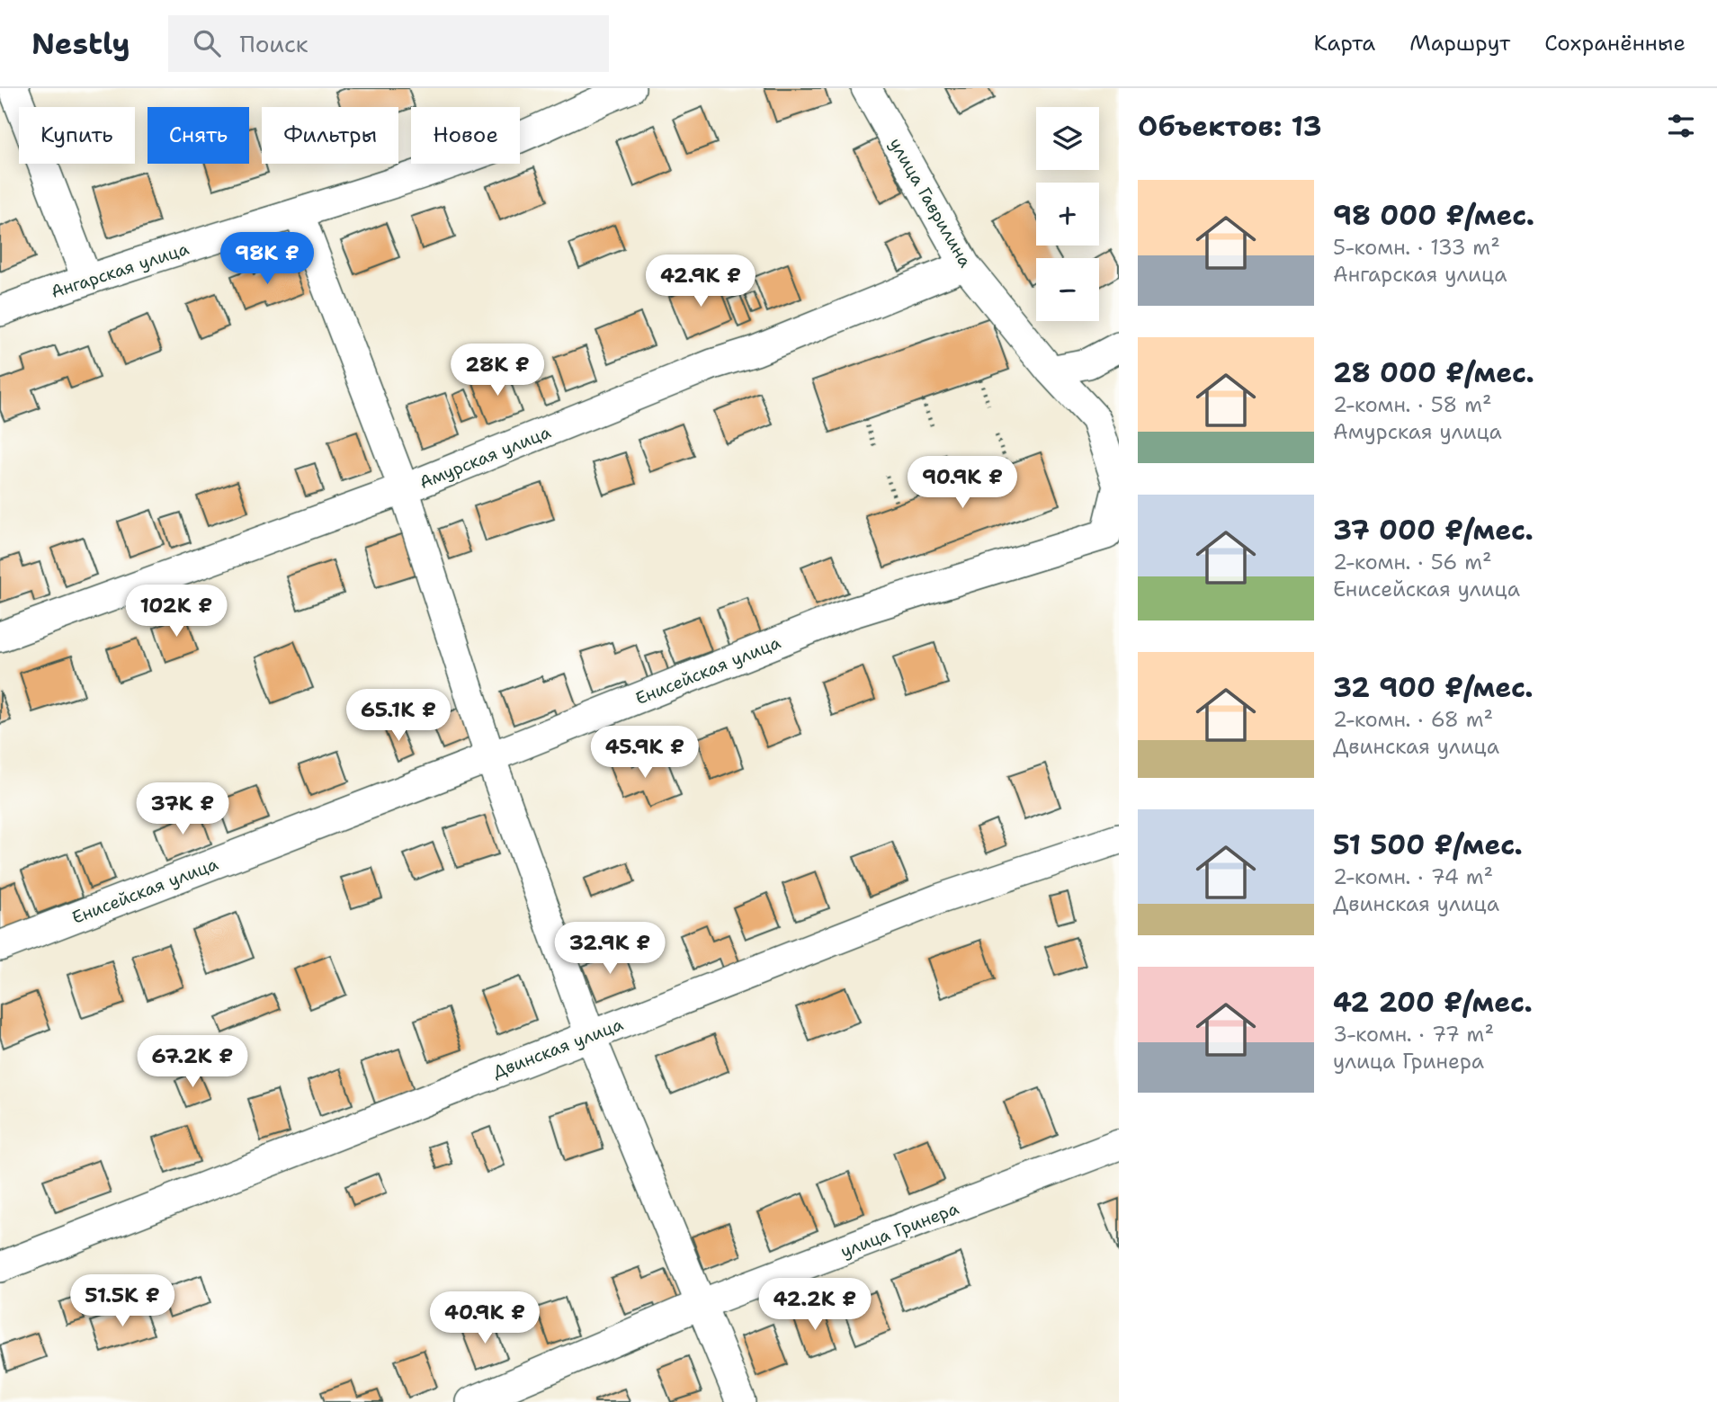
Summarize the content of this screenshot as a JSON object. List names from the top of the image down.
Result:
{
  "streets": {
    "street": [
      "улица Гаврилина",
      "Ангарская улица",
      "Амурская улица",
      "Енисейская улица",
      "Двинская улица",
      "улица Гринера"
    ]
  },
  "crossings": [
    ["улица Гаврилина", "Амурская улица"],
    ["улица Гаврилина", "Енисейская улица"]
  ],
  "page": {
    "header": "Nestly",
    "search": "Поиск",
    "nav": ["Карта", "Маршрут", "Сохранённые"],
    "heading": "Объектов: 13",
    "map_buttons": ["+", "−"],
    "chip": [
      "Купить",
      "Снять",
      "Фильтры",
      "Новое"
    ],
    "list": [
      {
        "name": "98 000 ₽/мес.",
        "note": "5-комн. · 133 m² · Ангарская улица"
      },
      {
        "name": "28 000 ₽/мес.",
        "note": "2-комн. · 58 m² · Амурская улица"
      },
      {
        "name": "37 000 ₽/мес.",
        "note": "2-комн. · 56 m² · Енисейская улица"
      },
      {
        "name": "32 900 ₽/мес.",
        "note": "2-комн. · 68 m² · Двинская улица"
      },
      {
        "name": "51 500 ₽/мес.",
        "note": "2-комн. · 74 m² · Двинская улица"
      },
      {
        "name": "42 200 ₽/мес.",
        "note": "3-комн. · 77 m² · улица Гринера"
      }
    ],
    "price": [
      "98K ₽",
      "42.9K ₽",
      "28K ₽",
      "90.9K ₽",
      "102K ₽",
      "65.1K ₽",
      "45.9K ₽",
      "37K ₽",
      "32.9K ₽",
      "67.2K ₽",
      "51.5K ₽",
      "42.2K ₽",
      "40.9K ₽"
    ]
  }
}
